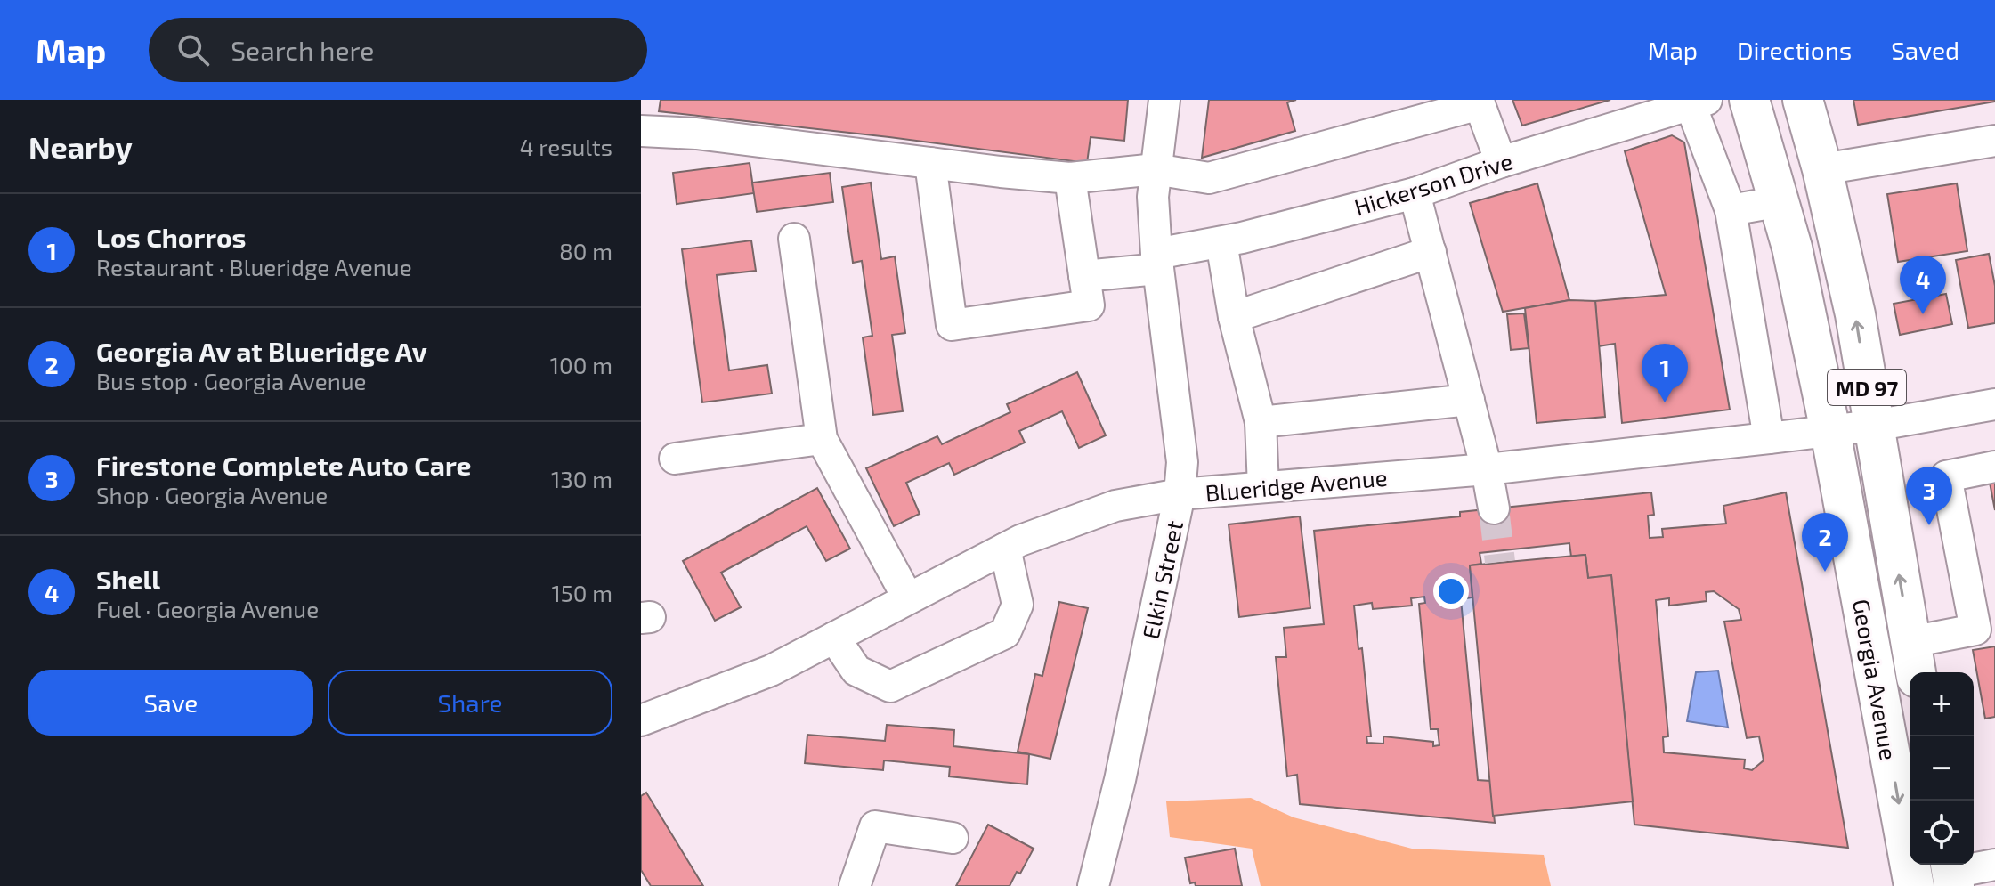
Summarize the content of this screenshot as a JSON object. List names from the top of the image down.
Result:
{
  "streets": {
    "main road": ["MD 97", "Georgia Avenue"],
    "street": ["Hickerson Drive", "Blueridge Avenue", "Elkin Street"]
  },
  "crossings": [
    ["Hickerson Drive", "Elkin Street"],
    ["Blueridge Avenue", "Elkin Street"],
    ["Blueridge Avenue", "Georgia Avenue"]
  ],
  "page": {
    "header": "Map",
    "search": "Search here",
    "nav": ["Map", "Directions", "Saved"],
    "heading": ["Nearby", "4 results"],
    "list": [
      {
        "mark": "1",
        "name": "Los Chorros",
        "note": "Restaurant · Blueridge Avenue",
        "value": "80 m"
      },
      {
        "mark": "2",
        "name": "Georgia Av at Blueridge Av",
        "note": "Bus stop · Georgia Avenue",
        "value": "100 m"
      },
      {
        "mark": "3",
        "name": "Firestone Complete Auto Care",
        "note": "Shop · Georgia Avenue",
        "value": "130 m"
      },
      {
        "mark": "4",
        "name": "Shell",
        "note": "Fuel · Georgia Avenue",
        "value": "150 m"
      }
    ],
    "pins": [
      "4",
      "1",
      "3",
      "2"
    ],
    "buttons": ["Save", "Share"],
    "map_buttons": ["+", "−"]
  }
}
